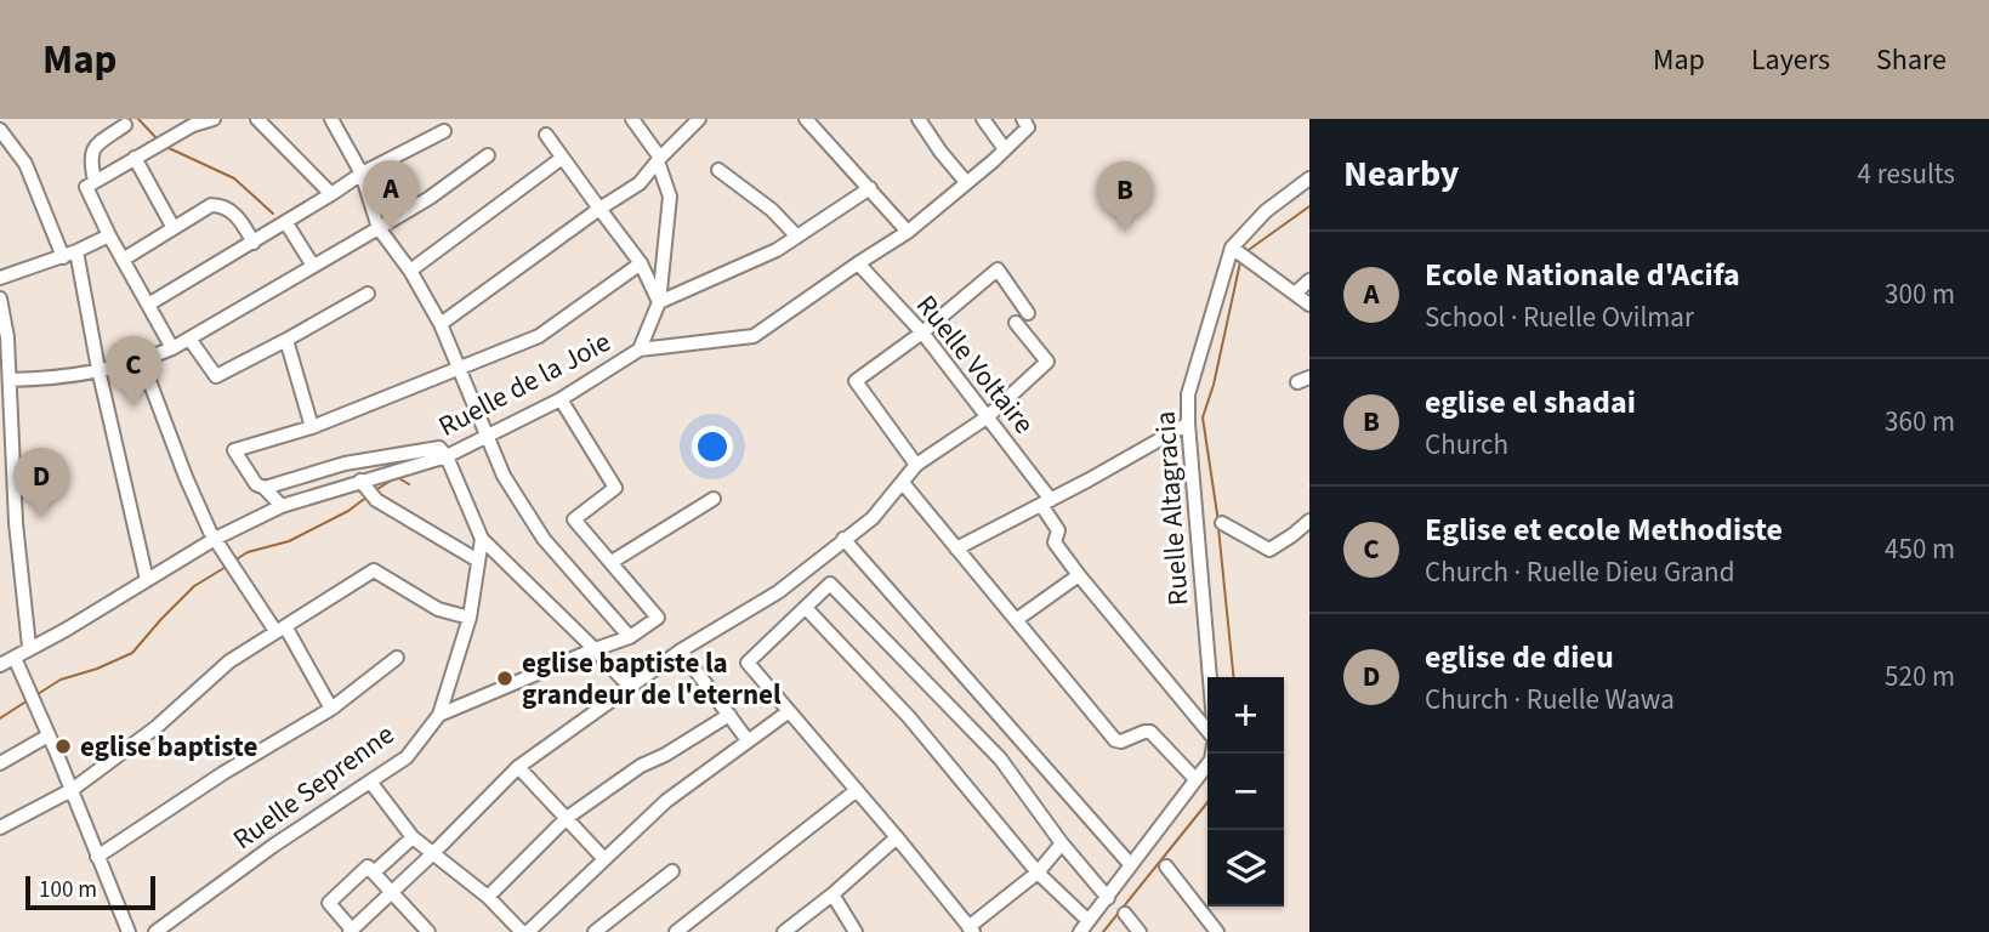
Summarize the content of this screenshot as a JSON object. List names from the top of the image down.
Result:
{
  "streets": {
    "street": [
      "Ruelle Voltaire",
      "Ruelle de la Joie",
      "Ruelle Altagracia",
      "Ruelle Seprenne"
    ]
  },
  "crossings": [
    ["Ruelle Voltaire", "Ruelle de la Joie"]
  ],
  "places": ["eglise baptiste la grandeur de l'eternel", "eglise baptiste"],
  "scale_bar": "100 m",
  "page": {
    "header": "Map",
    "nav": ["Map", "Layers", "Share"],
    "heading": ["Nearby", "4 results"],
    "pins": [
      "A",
      "B",
      "C",
      "D"
    ],
    "list": [
      {
        "mark": "A",
        "name": "Ecole Nationale d'Acifa",
        "note": "School · Ruelle Ovilmar",
        "value": "300 m"
      },
      {
        "mark": "B",
        "name": "eglise el shadai",
        "note": "Church",
        "value": "360 m"
      },
      {
        "mark": "C",
        "name": "Eglise et ecole Methodiste",
        "note": "Church · Ruelle Dieu Grand",
        "value": "450 m"
      },
      {
        "mark": "D",
        "name": "eglise de dieu",
        "note": "Church · Ruelle Wawa",
        "value": "520 m"
      }
    ],
    "map_buttons": ["+", "−"],
    "scale": "100 m"
  }
}
